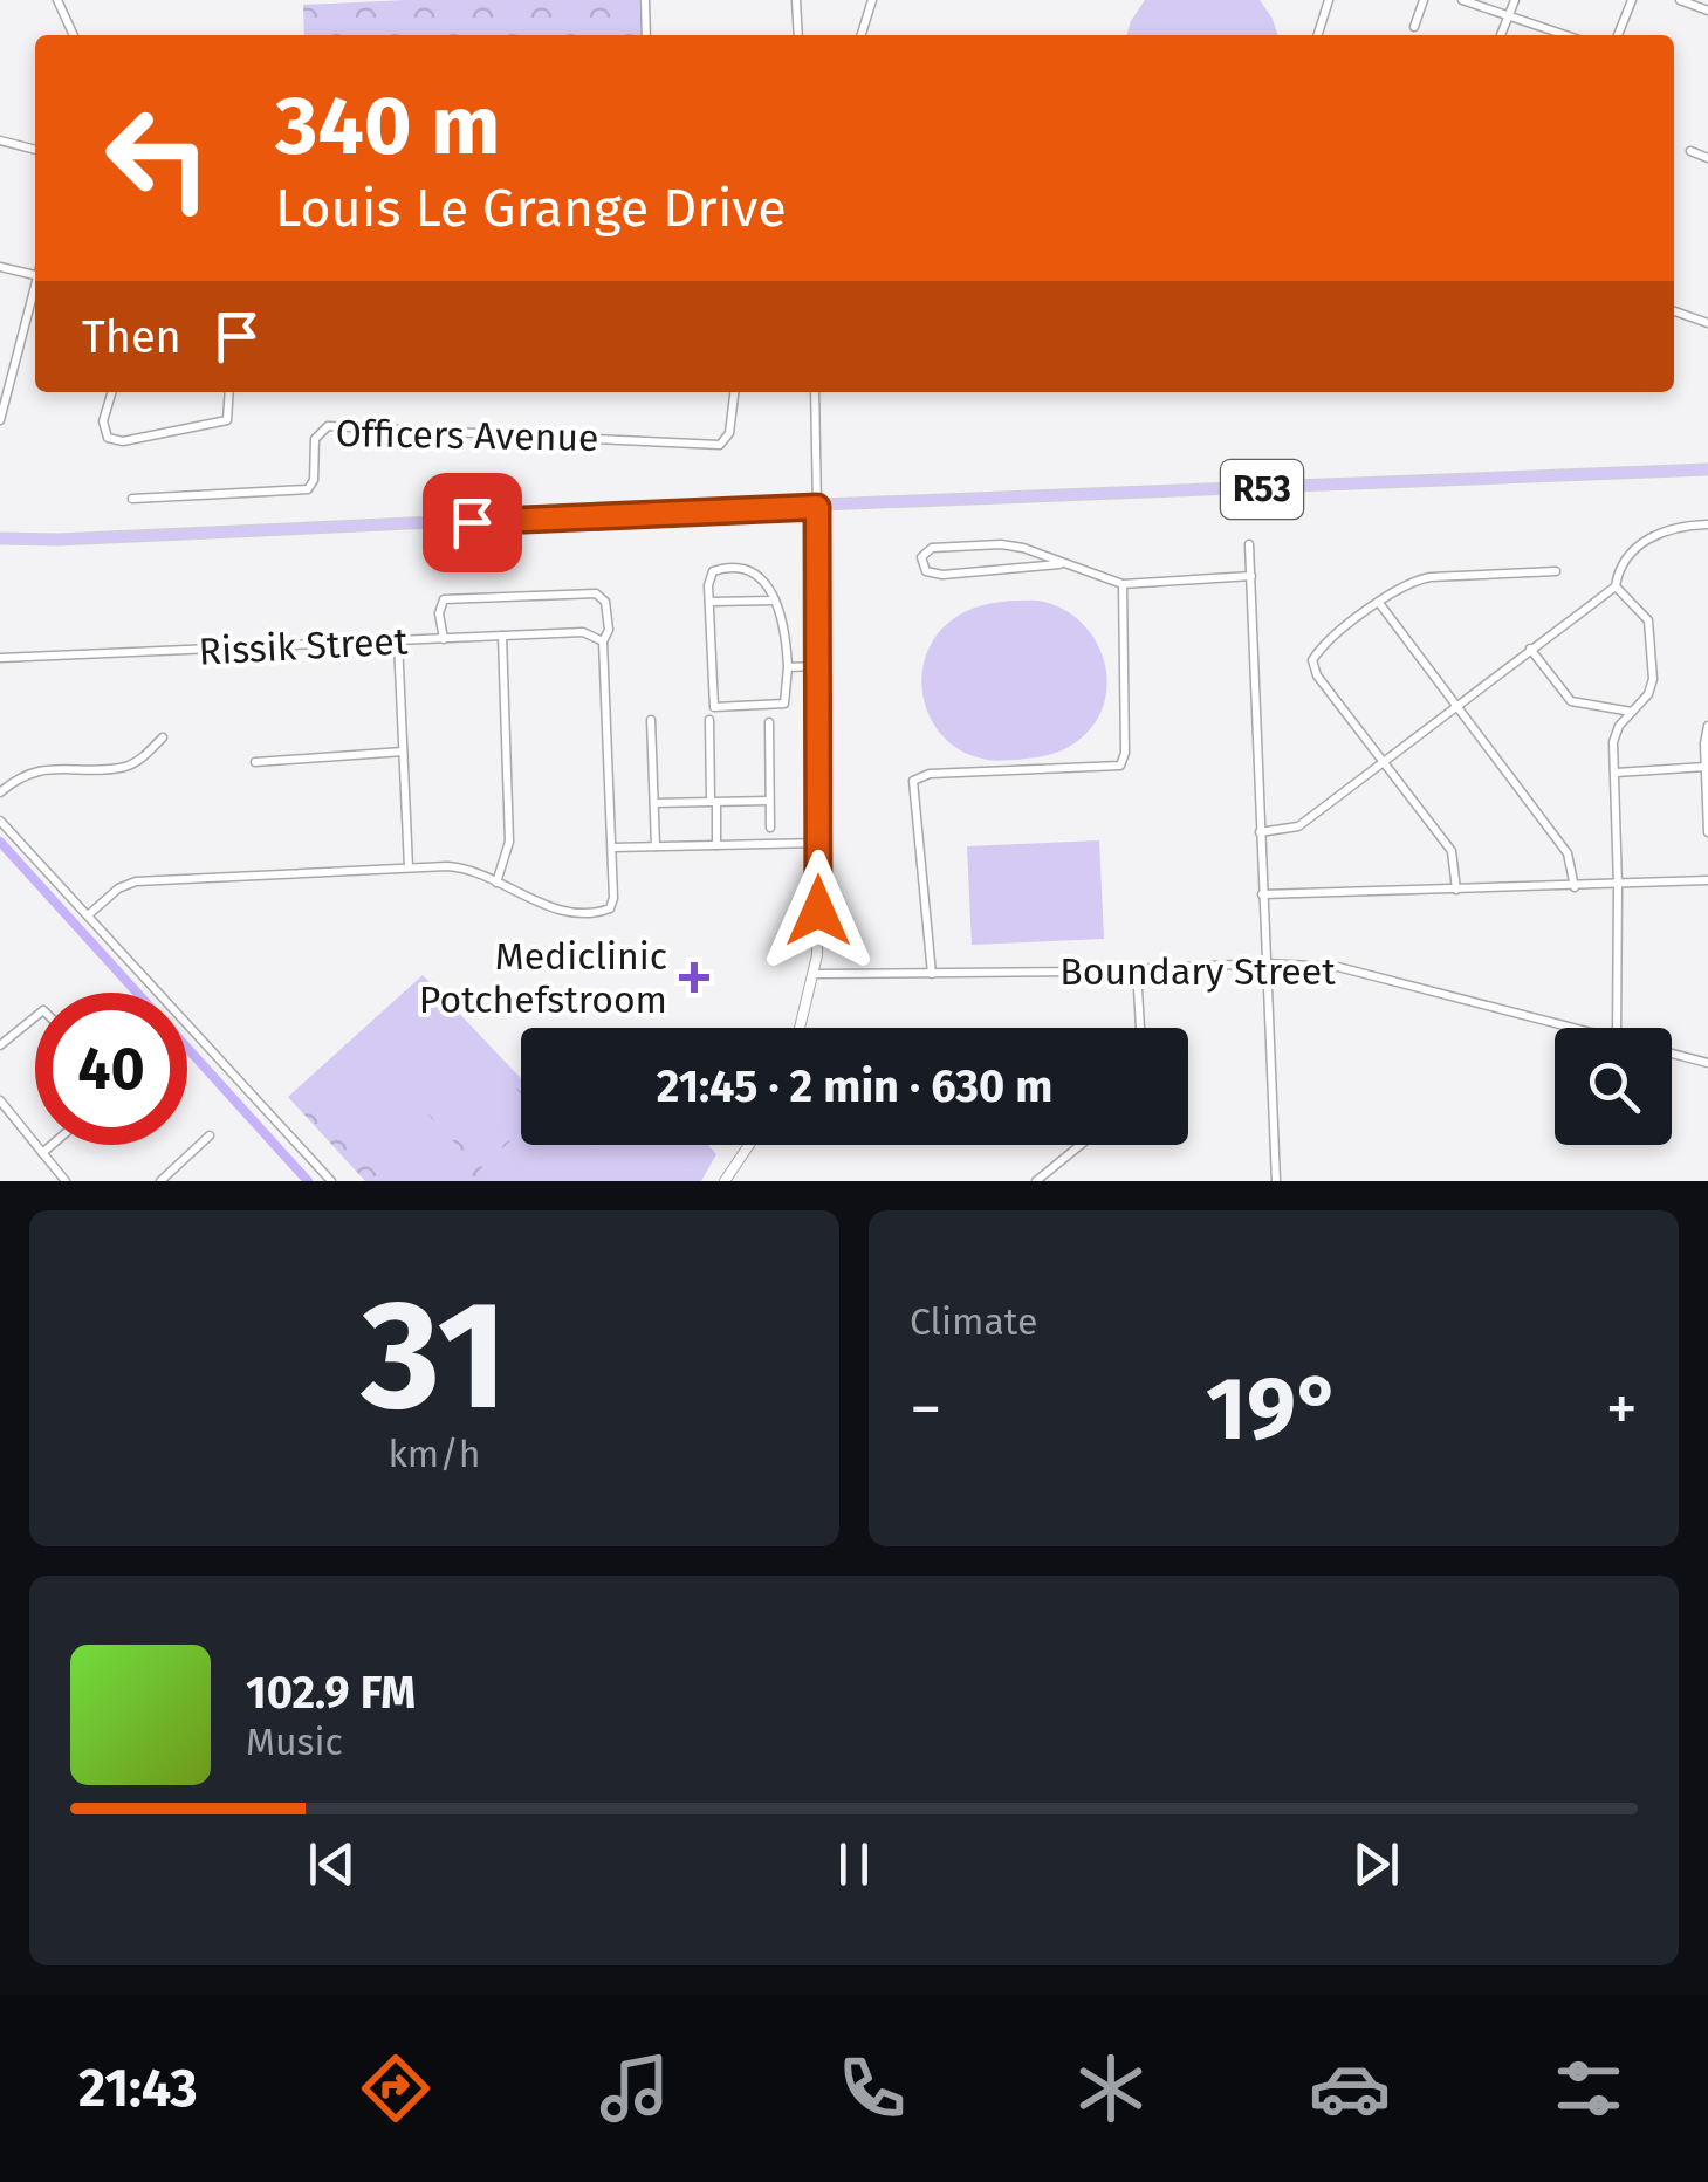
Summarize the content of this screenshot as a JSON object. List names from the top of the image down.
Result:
{
  "streets": {
    "main road": ["R53"],
    "street": ["Officers Avenue", "Rissik Street", "Boundary Street"]
  },
  "places": {
    "health": ["Mediclinic Potchefstroom"]
  },
  "page": {
    "turn": ["340 m", "Louis Le Grange Drive"],
    "then": "Then",
    "limit": "40",
    "trip": "21:45 · 2 min · 630 m",
    "tile": [
      ["31", "km/h"],
      "Climate"
    ],
    "heat": ["−", "19°", "+"],
    "song": ["102.9 FM", "Music"],
    "tabs": "21:43"
  }
}
